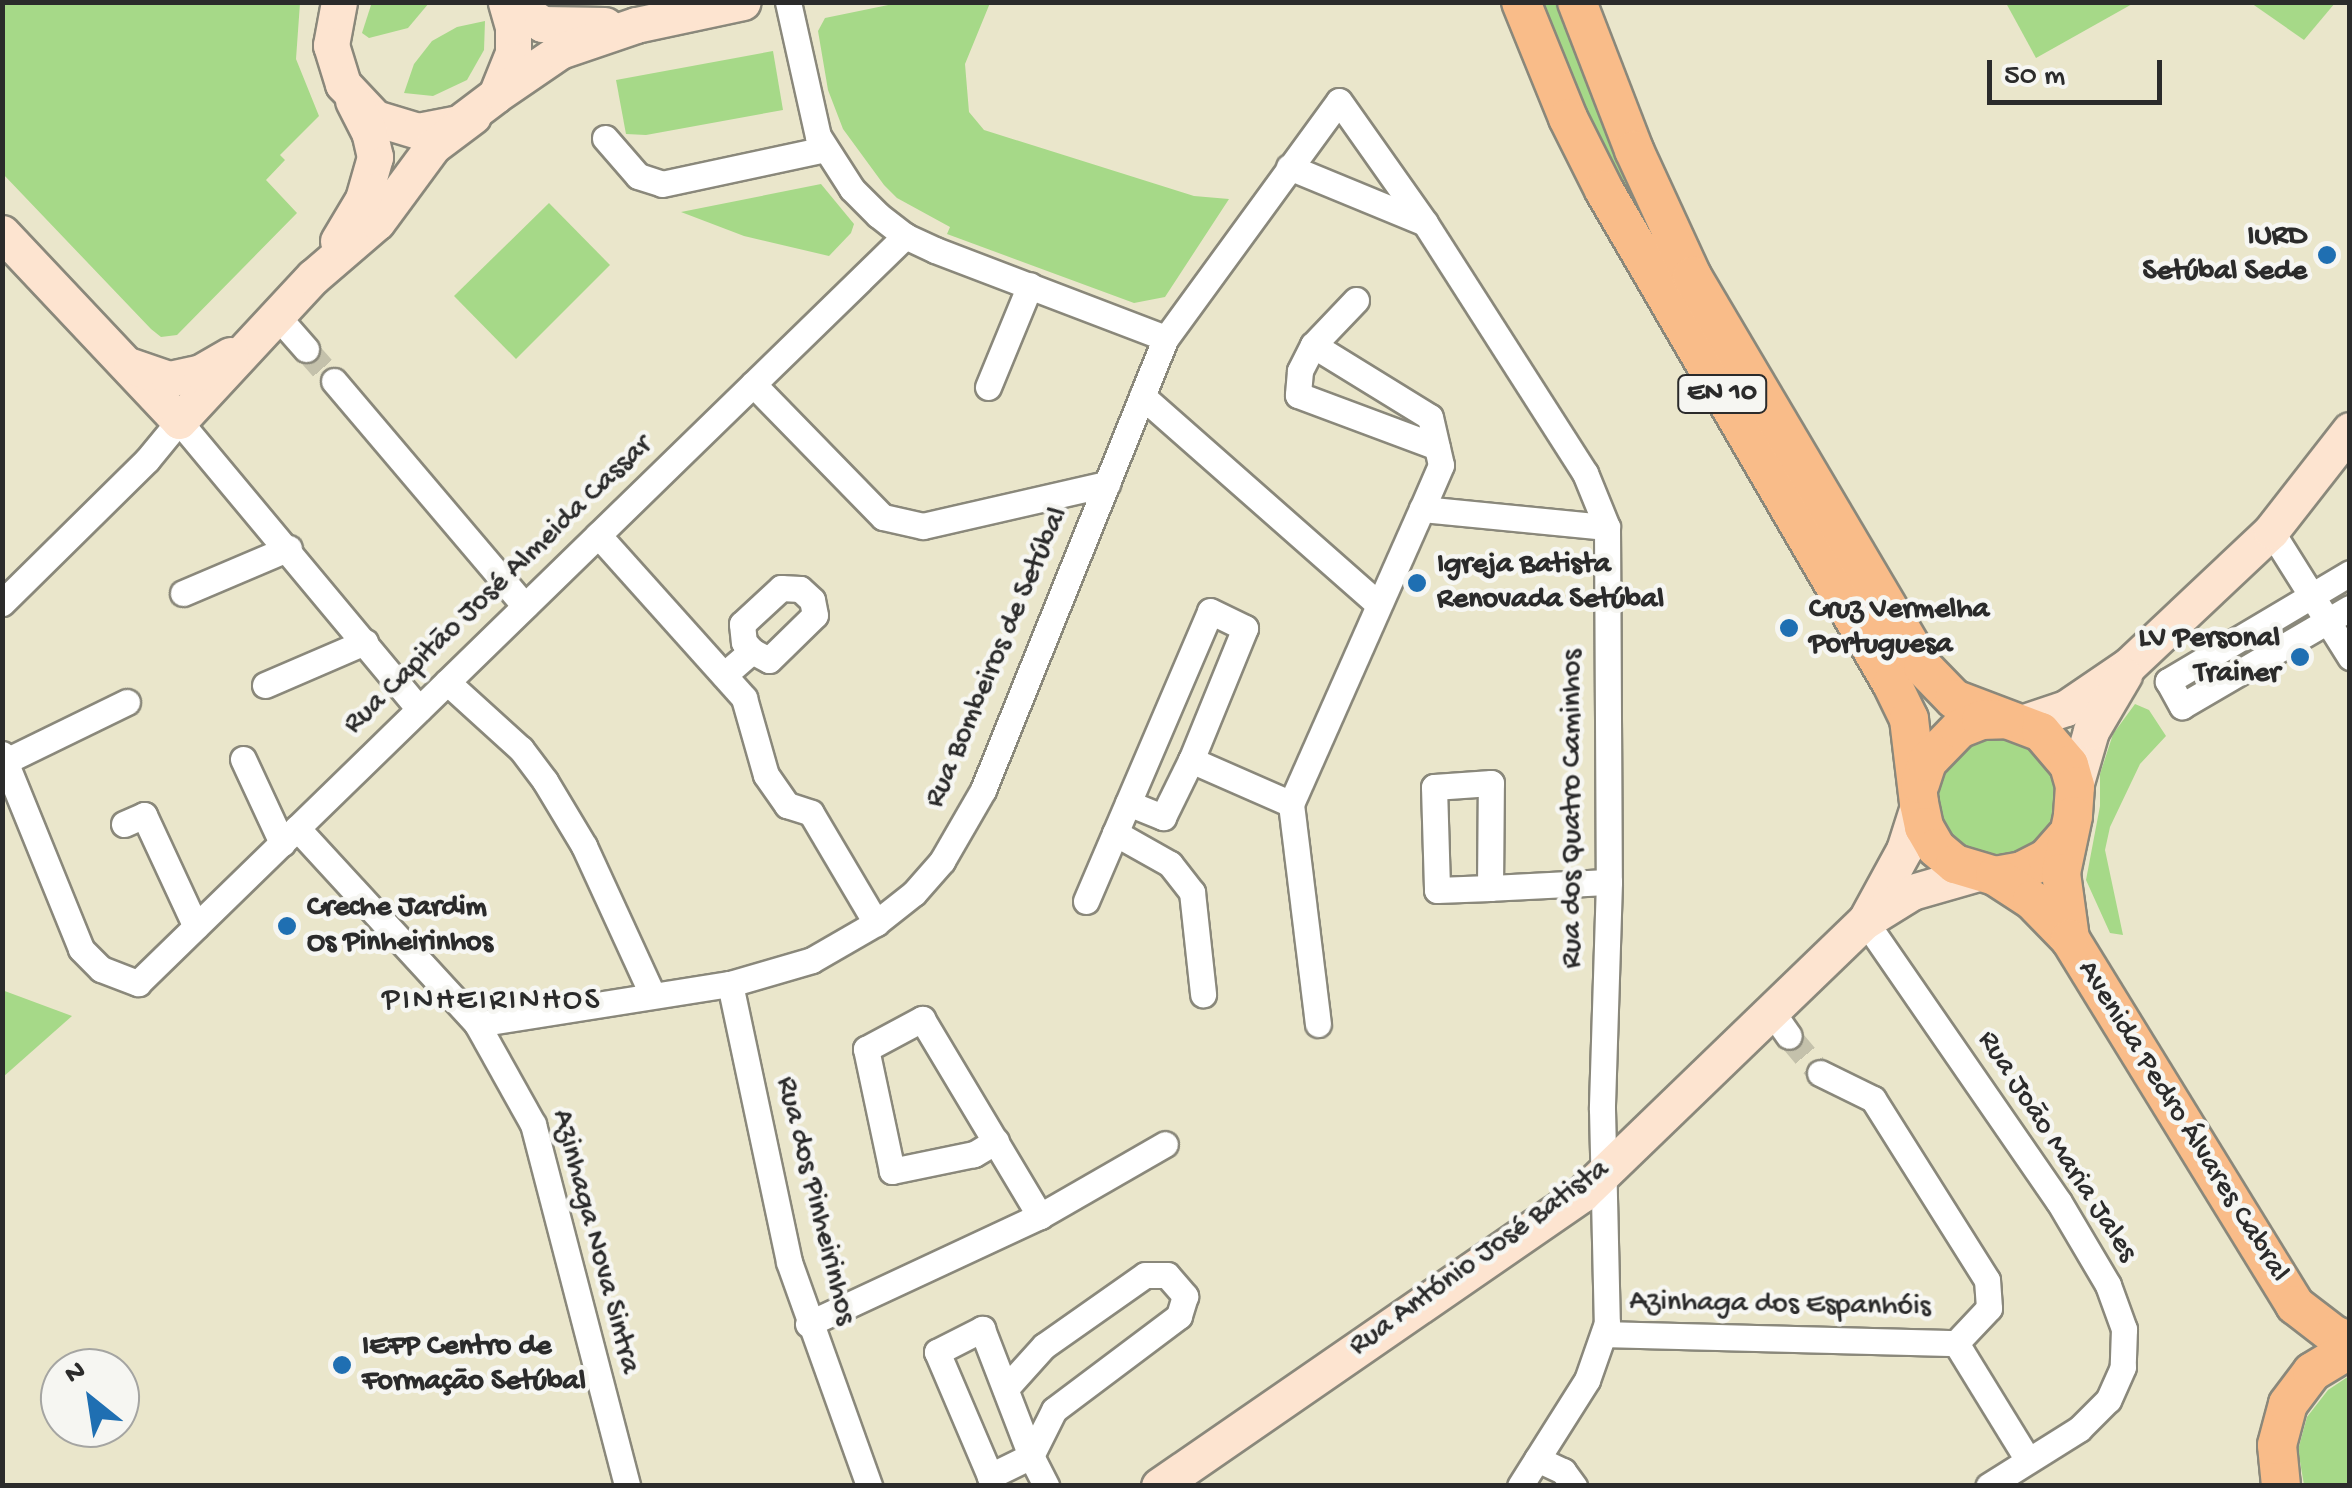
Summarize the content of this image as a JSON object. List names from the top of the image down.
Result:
{
  "streets": {
    "main road": ["EN 10", "Avenida Pedro Álvares Cabral"],
    "street": [
      "Rua Capitão José Almeida Cassar",
      "Rua Bombeiros de Setúbal",
      "Rua dos Quatro Caminhos",
      "Rua João Maria Jales",
      "Rua dos Pinheirinhos",
      "Azinhaga Nova Sintra",
      "Rua António José Batista",
      "Azinhaga dos Espanhóis"
    ]
  },
  "crossings": [
    ["EN 10", "Avenida Pedro Álvares Cabral"],
    ["EN 10", "Rua António José Batista"],
    ["Rua Capitão José Almeida Cassar", "Azinhaga Nova Sintra"],
    ["Rua Bombeiros de Setúbal", "Rua dos Quatro Caminhos"],
    ["Rua Bombeiros de Setúbal", "Rua dos Pinheirinhos"],
    ["Rua Bombeiros de Setúbal", "Azinhaga Nova Sintra"],
    ["Rua dos Quatro Caminhos", "Rua António José Batista"],
    ["Rua dos Quatro Caminhos", "Azinhaga dos Espanhóis"],
    ["Avenida Pedro Álvares Cabral", "Rua António José Batista"],
    ["Rua João Maria Jales", "Rua António José Batista"],
    ["Rua João Maria Jales", "Azinhaga dos Espanhóis"]
  ],
  "districts": ["PINHEIRINHOS"],
  "places": [
    "IURD Setúbal Sede",
    "Igreja Batista Renovada Setúbal",
    "Cruz Vermelha Portuguesa",
    "LV Personal Trainer",
    "Creche Jardim Os Pinheirinhos",
    "IEFP Centro de Formação Setúbal"
  ],
  "scale_bar": "50 m",
  "north": "top left"
}
